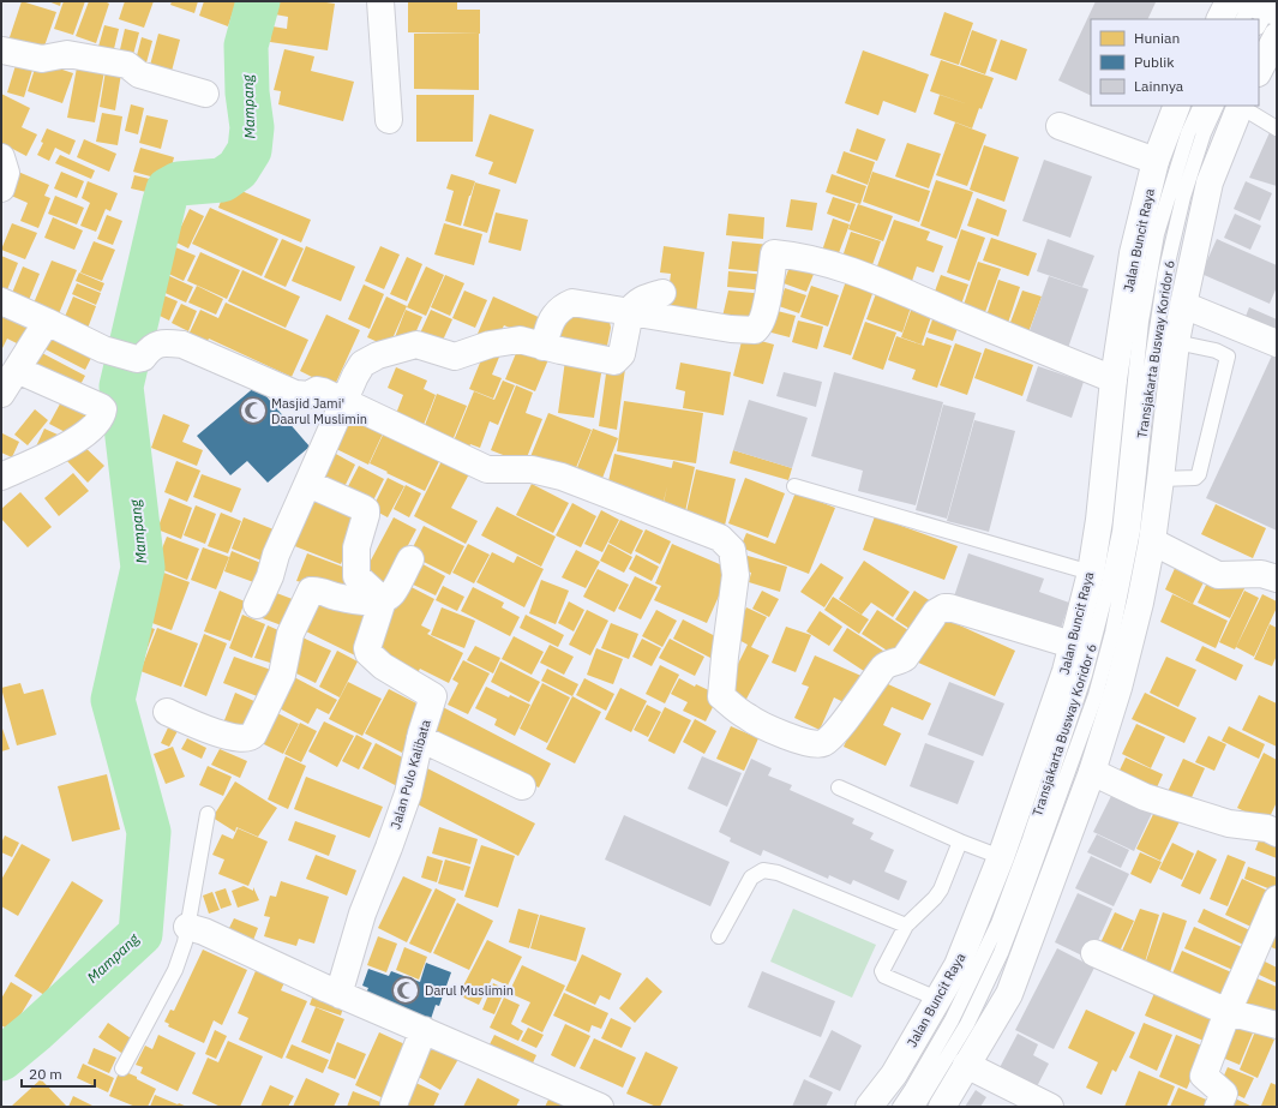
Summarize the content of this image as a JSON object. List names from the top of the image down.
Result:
{
  "streets": {
    "street": ["Jalan Buncit Raya", "Jalan Pulo Kalibata"],
    "lane": ["Transjakarta Busway Koridor 6"]
  },
  "water": ["Mampang"],
  "places": {
    "mosque": ["Masjid Jami' Daarul Muslimin", "Darul Muslimin"]
  },
  "legend": ["Hunian", "Publik", "Lainnya"],
  "scale_bar": "20 m"
}
